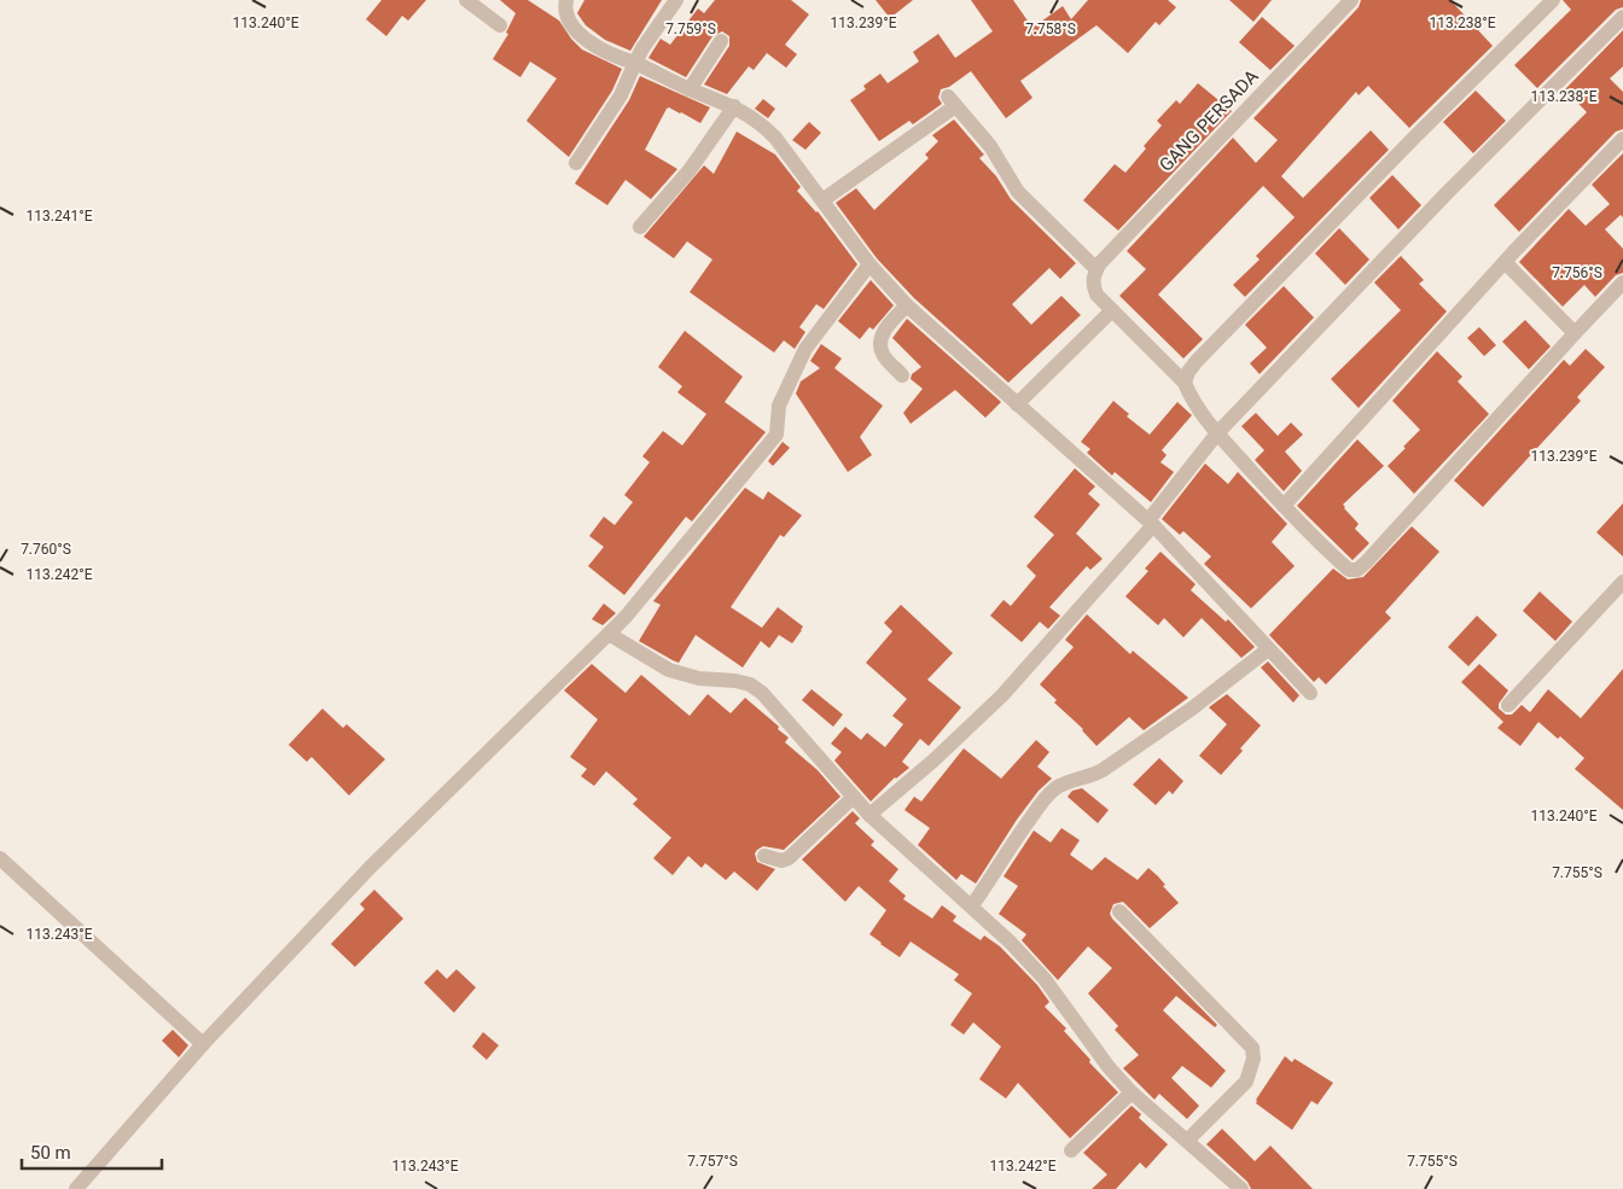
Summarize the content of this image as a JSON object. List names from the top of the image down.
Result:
{
  "streets": {
    "street": ["GANG PERSADA"]
  },
  "scale_bar": "50 m",
  "coordinates": [
    "113.238°E",
    "113.240°E",
    "113.239°E",
    "7.759°S",
    "7.758°S",
    "113.241°E",
    "7.756°S",
    "7.760°S",
    "113.242°E",
    "7.755°S",
    "113.243°E",
    "7.757°S"
  ]
}
